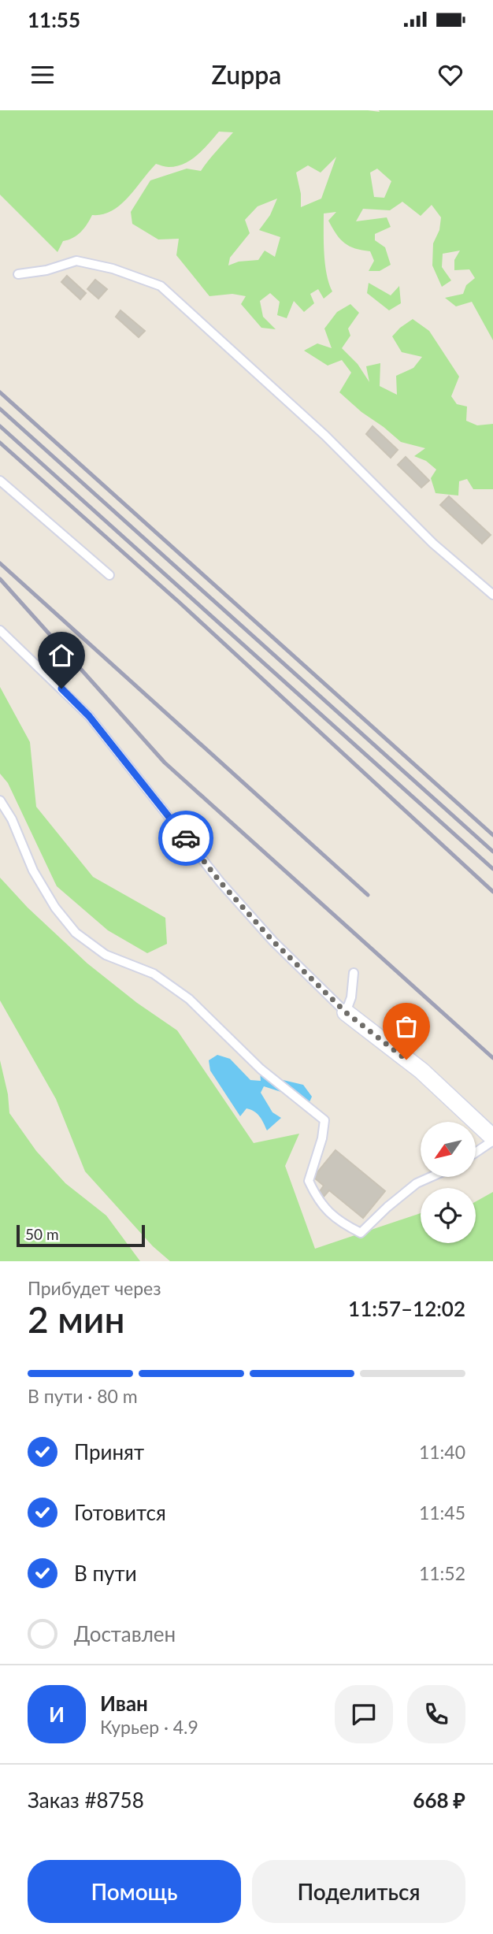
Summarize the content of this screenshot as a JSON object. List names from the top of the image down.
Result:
{
  "scale_bar": "50 m",
  "north": "bottom left",
  "page": {
    "status": "11:55",
    "header": "Zuppa",
    "scale": "50 m",
    "heading": ["2 мин", "Прибудет через", "11:57–12:02"],
    "panel": [
      "Иван",
      "Курьер · 4.9",
      "Заказ #8758",
      "668 ₽"
    ],
    "bar": "В пути · 80 m",
    "list": [
      ["Принят", "11:40"],
      ["Готовится", "11:45"],
      ["В пути", "11:52"],
      "Доставлен"
    ],
    "round": "И",
    "buttons": ["Помощь", "Поделиться"]
  }
}
